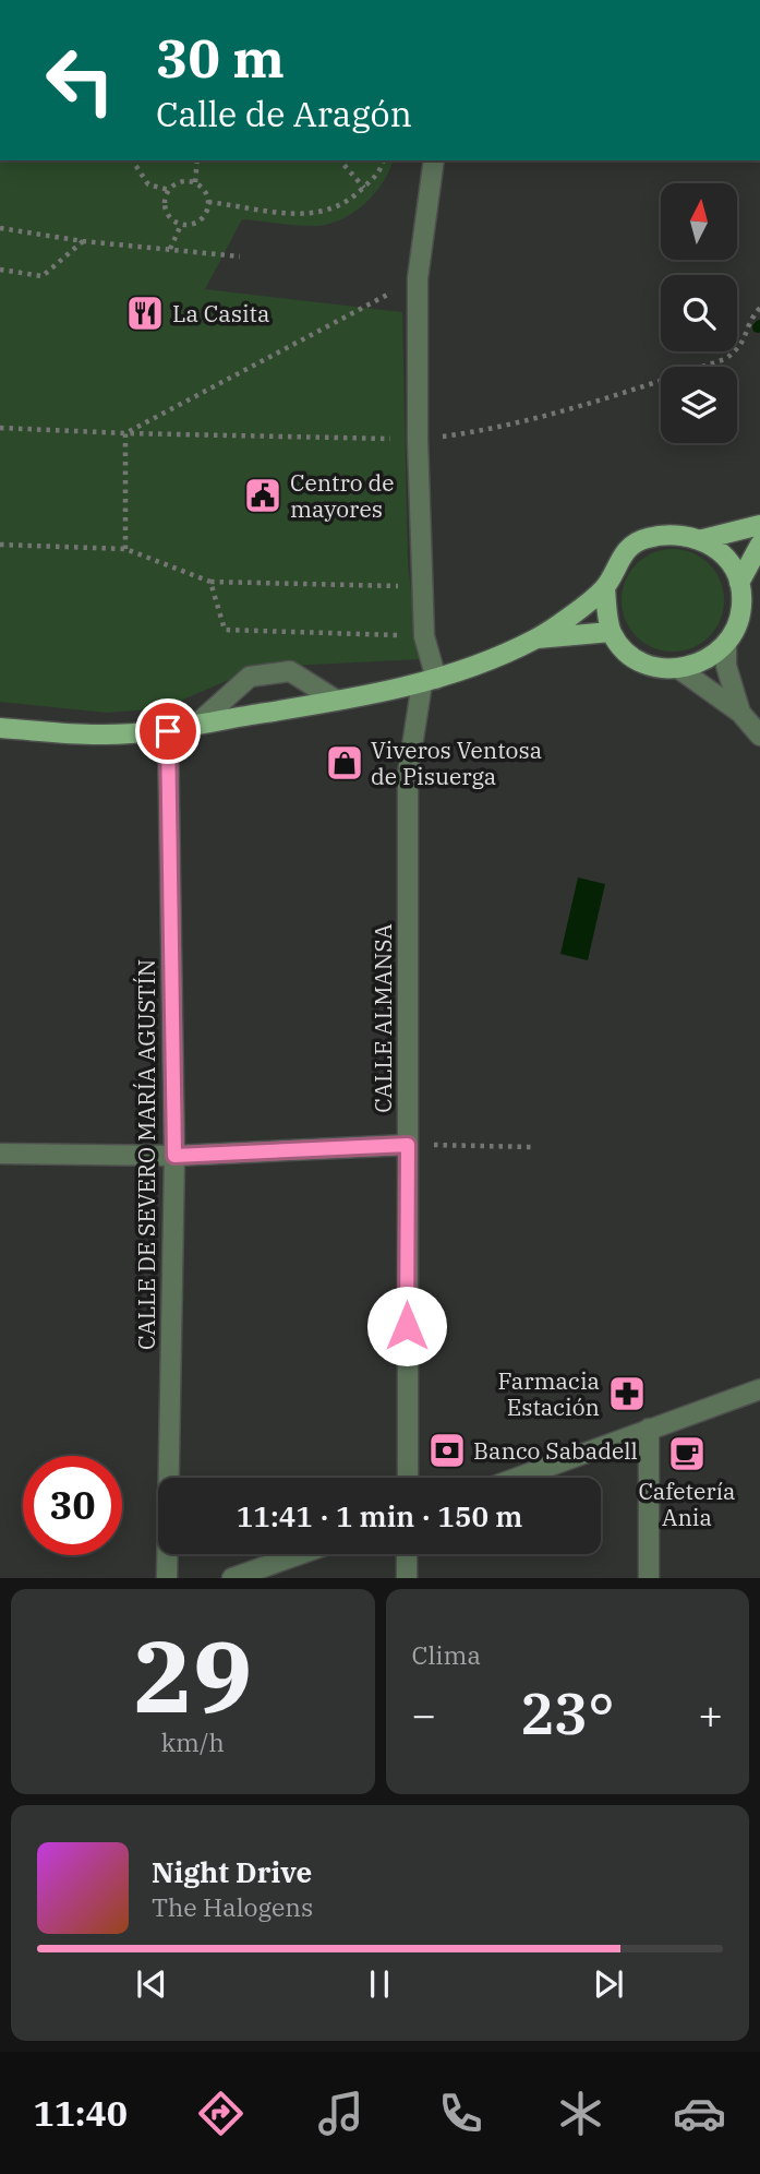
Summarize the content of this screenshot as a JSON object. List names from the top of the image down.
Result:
{
  "streets": {
    "street": ["CALLE ALMANSA", "CALLE DE SEVERO MARÍA AGUSTÍN"]
  },
  "places": {
    "restaurant": ["La Casita"],
    "public building": ["Centro de mayores"],
    "shop": ["Viveros Ventosa de Pisuerga"],
    "pharmacy": ["Farmacia Estación"],
    "bank": ["Banco Sabadell"],
    "cafe": ["Cafetería Ania"]
  },
  "north": "top",
  "page": {
    "turn": ["30 m", "Calle de Aragón"],
    "limit": "30",
    "trip": "11:41 · 1 min · 150 m",
    "tile": [
      ["29", "km/h"],
      "Clima"
    ],
    "heat": ["−", "23°", "+"],
    "song": ["Night Drive", "The Halogens"],
    "tabs": "11:40"
  }
}
